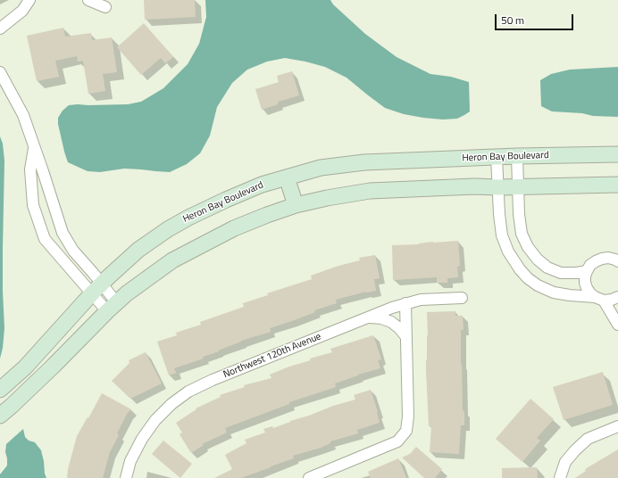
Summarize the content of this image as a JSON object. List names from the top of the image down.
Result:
{
  "streets": {
    "street": ["Heron Bay Boulevard", "Northwest 120th Avenue"]
  },
  "scale_bar": "50 m"
}
